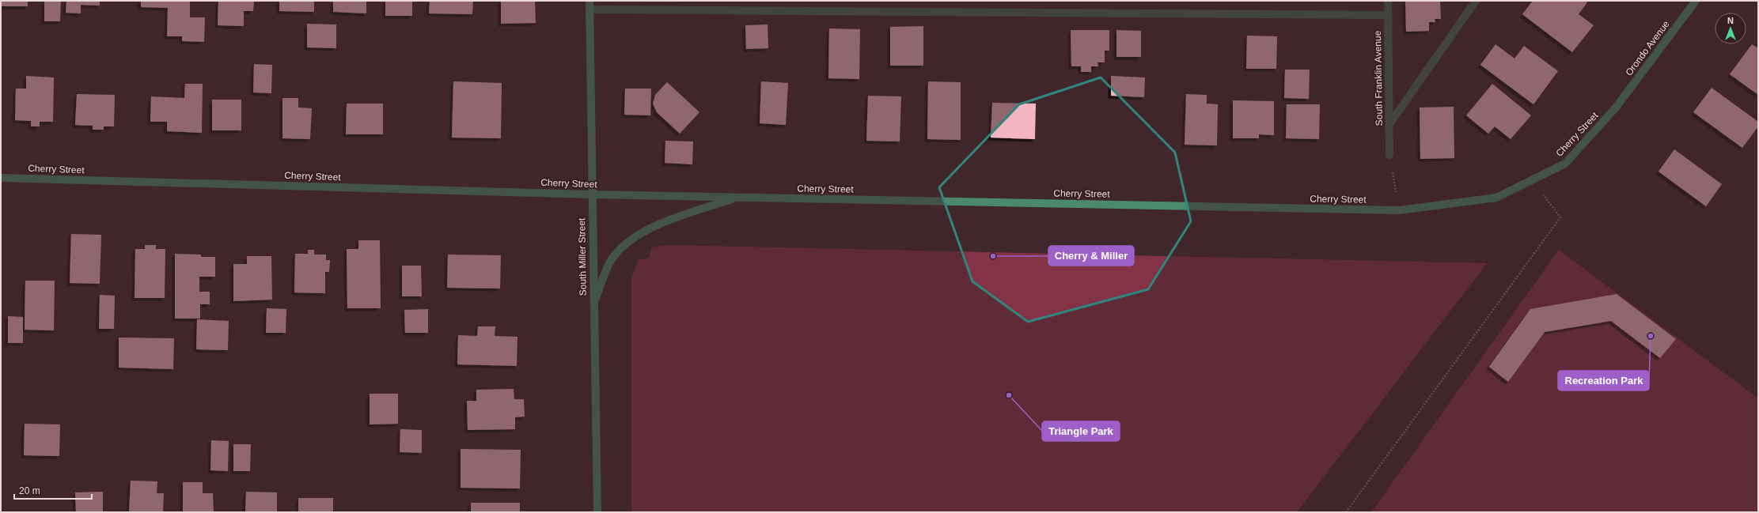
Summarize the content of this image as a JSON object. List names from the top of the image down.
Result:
{
  "streets": {
    "main road": ["Orondo Avenue", "Cherry Street", "South Miller Street"],
    "street": ["South Franklin Avenue"]
  },
  "crossings": [
    ["Orondo Avenue", "Cherry Street"],
    ["Cherry Street", "South Miller Street"]
  ],
  "places": ["Cherry & Miller", "Recreation Park", "Triangle Park"],
  "scale_bar": "20 m",
  "north": "top"
}
